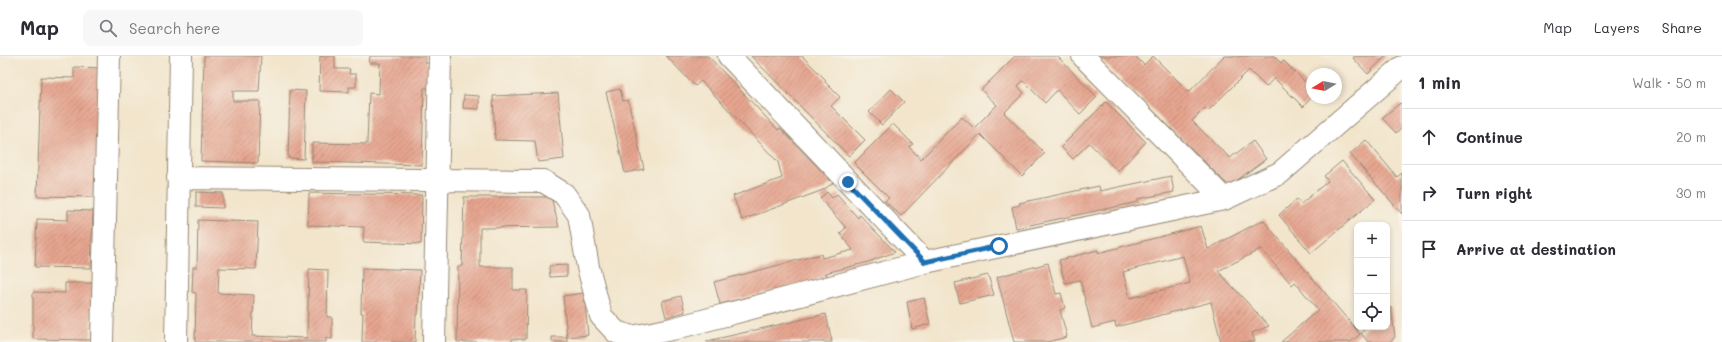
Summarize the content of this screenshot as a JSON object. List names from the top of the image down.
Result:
{
  "north": "left",
  "page": {
    "header": "Map",
    "search": "Search here",
    "nav": ["Map", "Layers", "Share"],
    "heading": ["1 min", "Walk · 50 m"],
    "list": [
      ["Continue", "20 m"],
      ["Turn right", "30 m"],
      "Arrive at destination"
    ],
    "map_buttons": ["+", "−"]
  }
}
